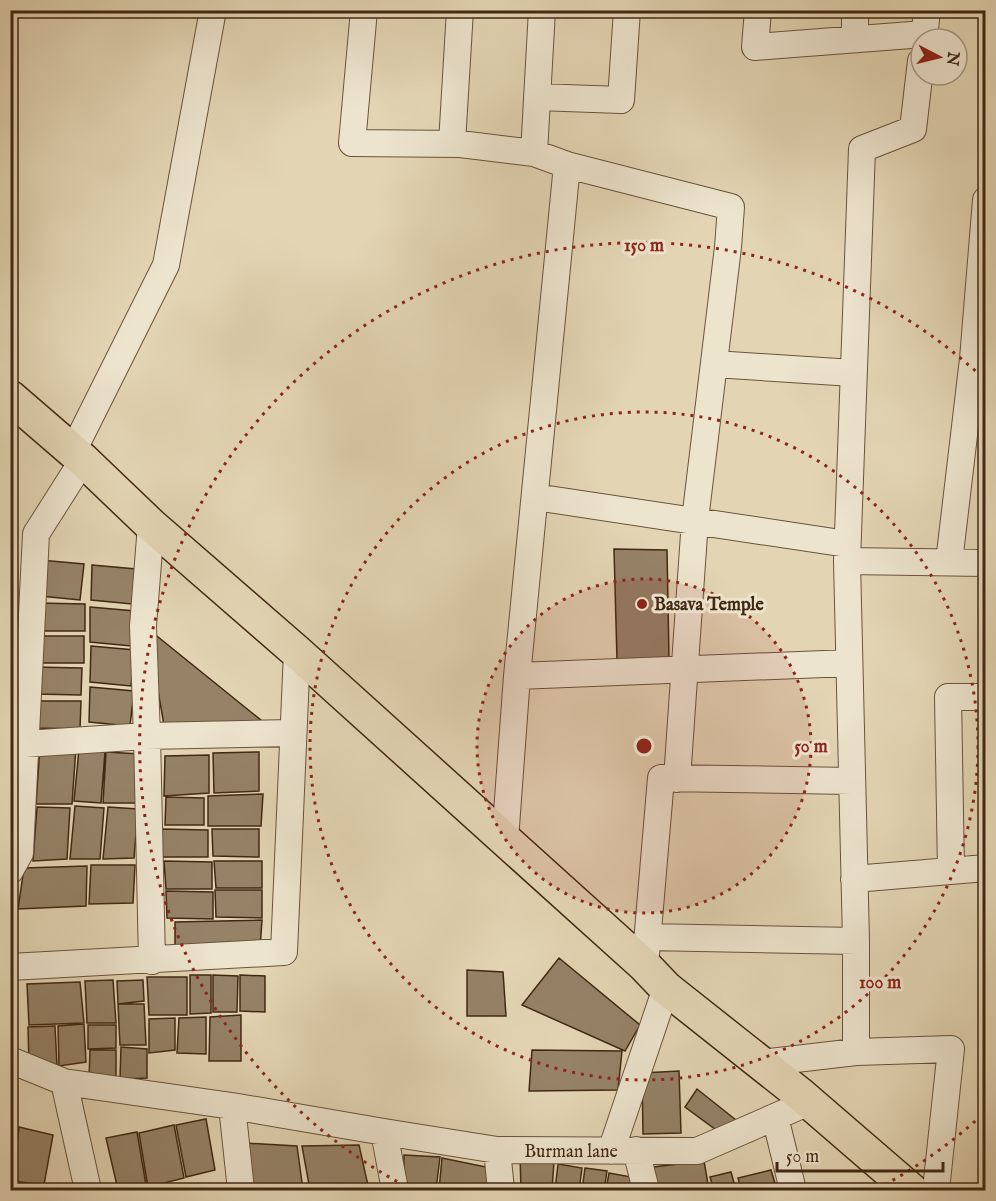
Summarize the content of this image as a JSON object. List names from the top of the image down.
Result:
{
  "streets": {
    "street": ["Burman lane"]
  },
  "places": ["Basava Temple"],
  "scale_bar": "50 m",
  "north": "right",
  "rings": ["150 m", "50 m", "100 m"]
}
